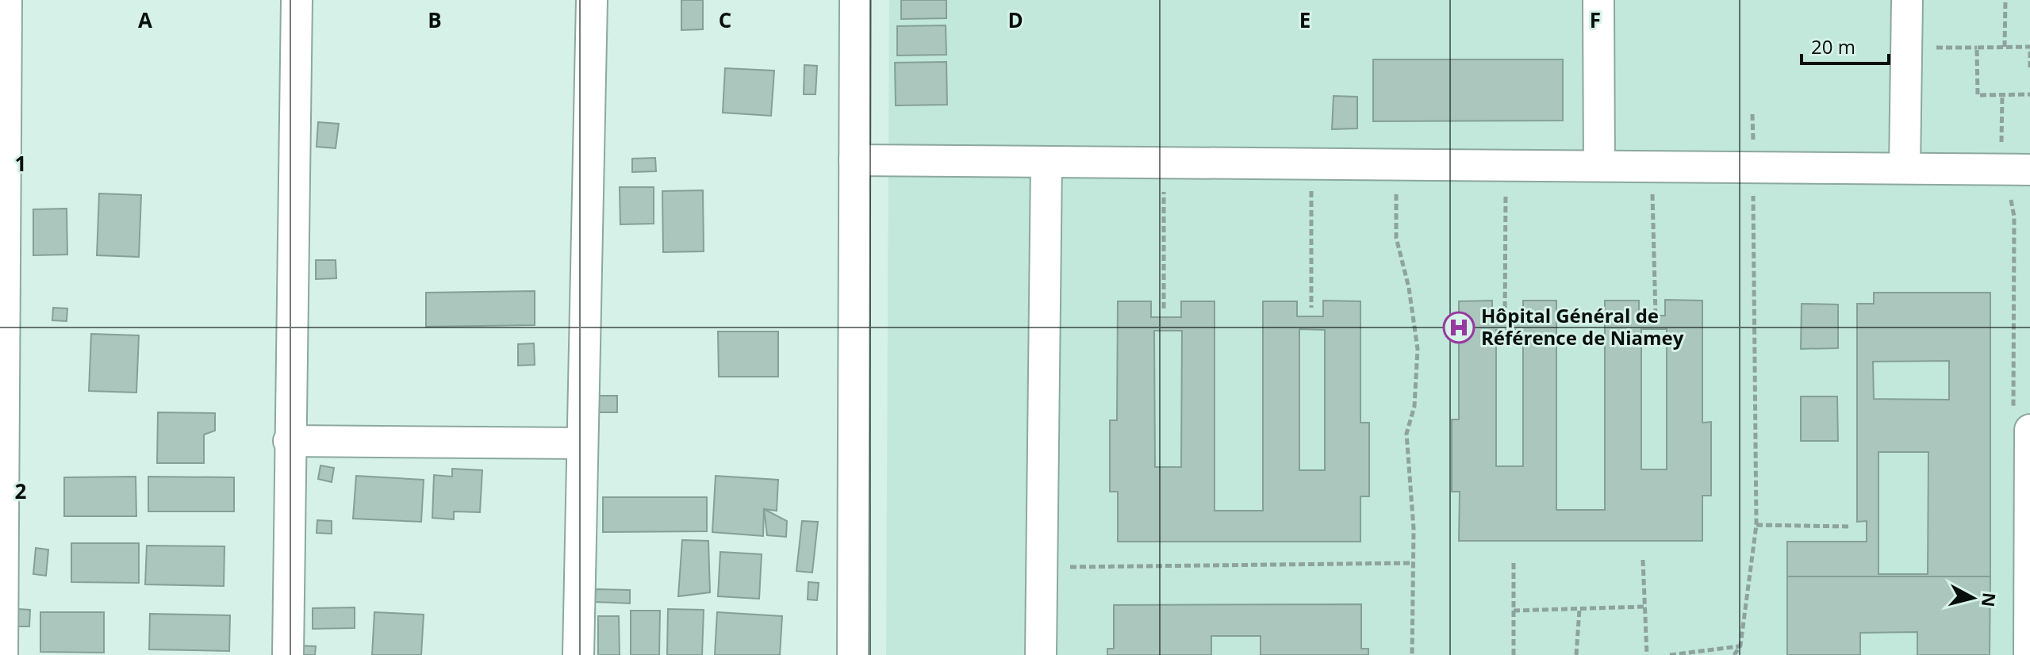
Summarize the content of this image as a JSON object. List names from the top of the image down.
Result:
{
  "places": {
    "hospital": ["Hôpital Général de Référence de Niamey"]
  },
  "scale_bar": "20 m",
  "north": "right",
  "grid": {
    "columns": [
      "A",
      "B",
      "C",
      "D",
      "E",
      "F"
    ],
    "rows": ["1", "2"]
  }
}
